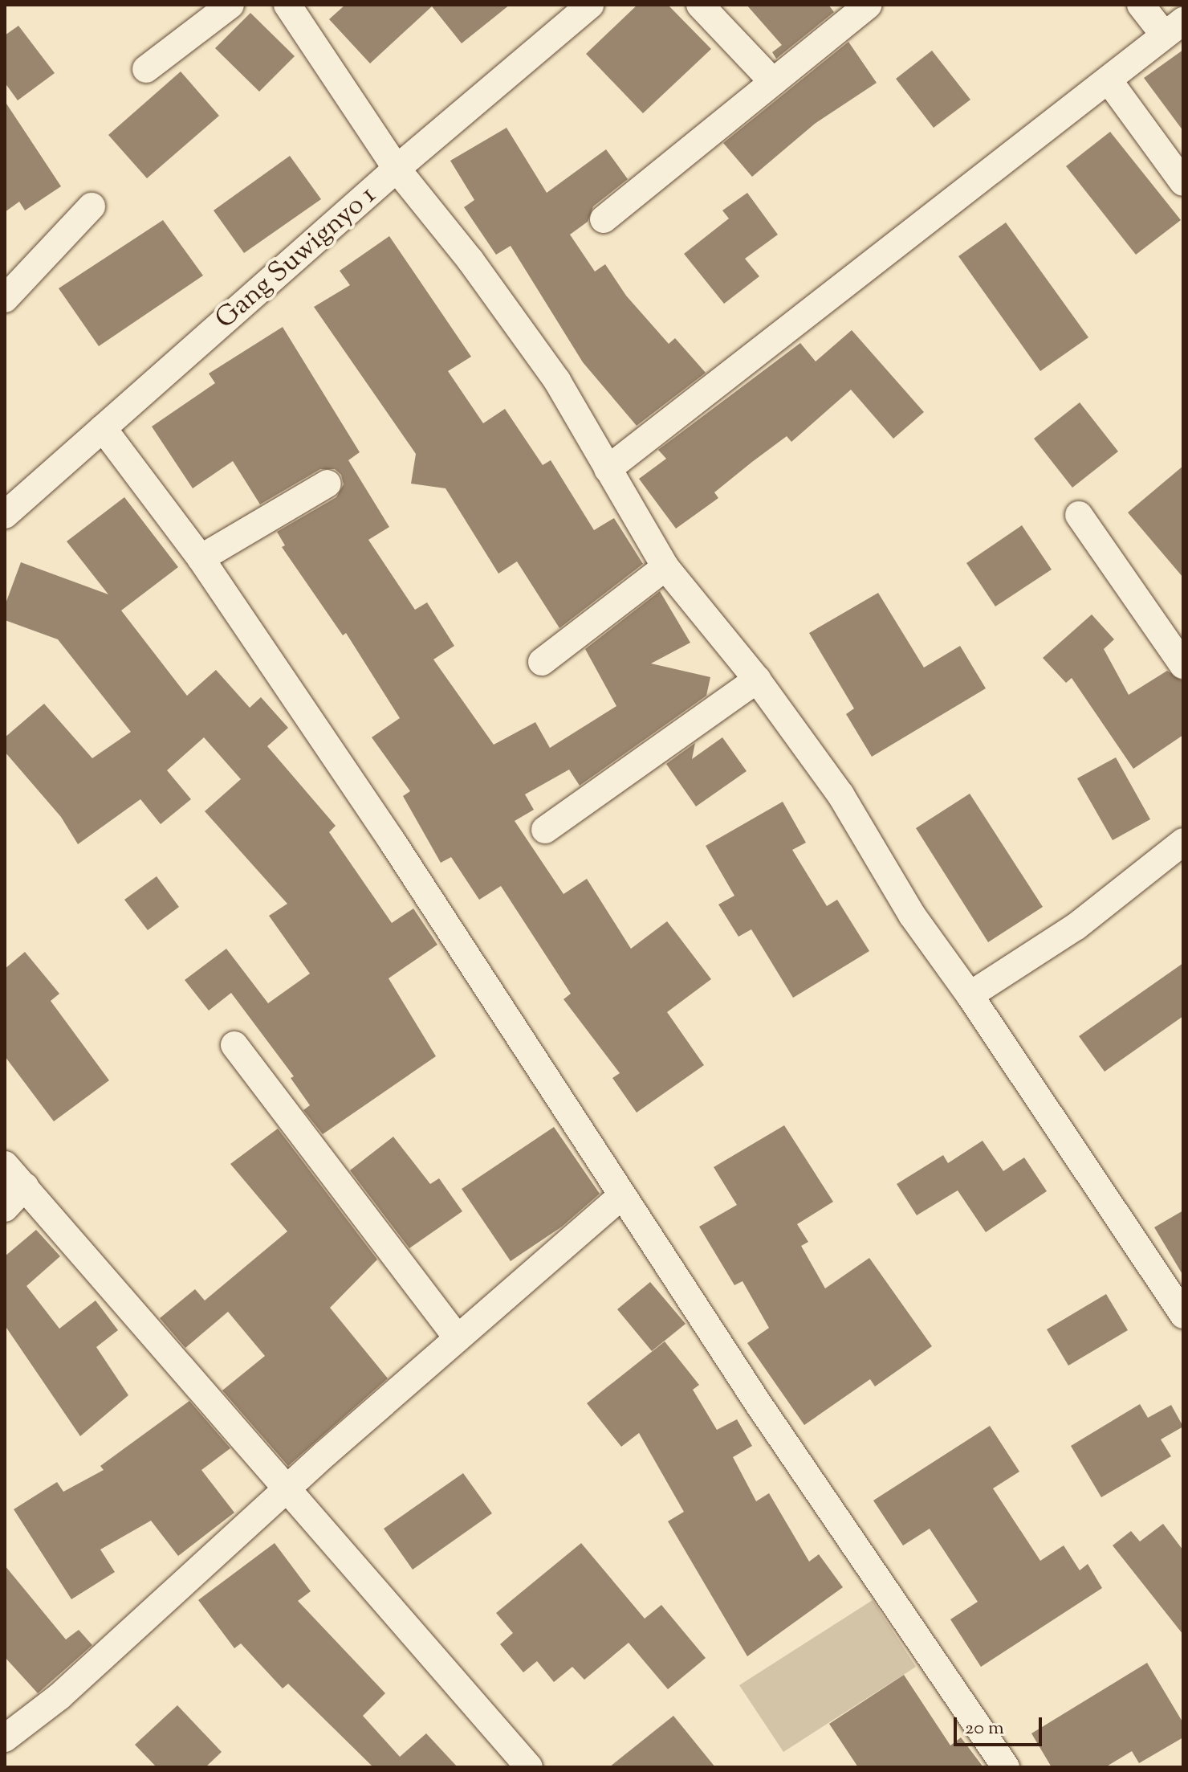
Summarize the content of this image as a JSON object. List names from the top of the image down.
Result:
{
  "streets": {
    "street": ["Gang Suwignyo 1"]
  },
  "scale_bar": "20 m"
}
